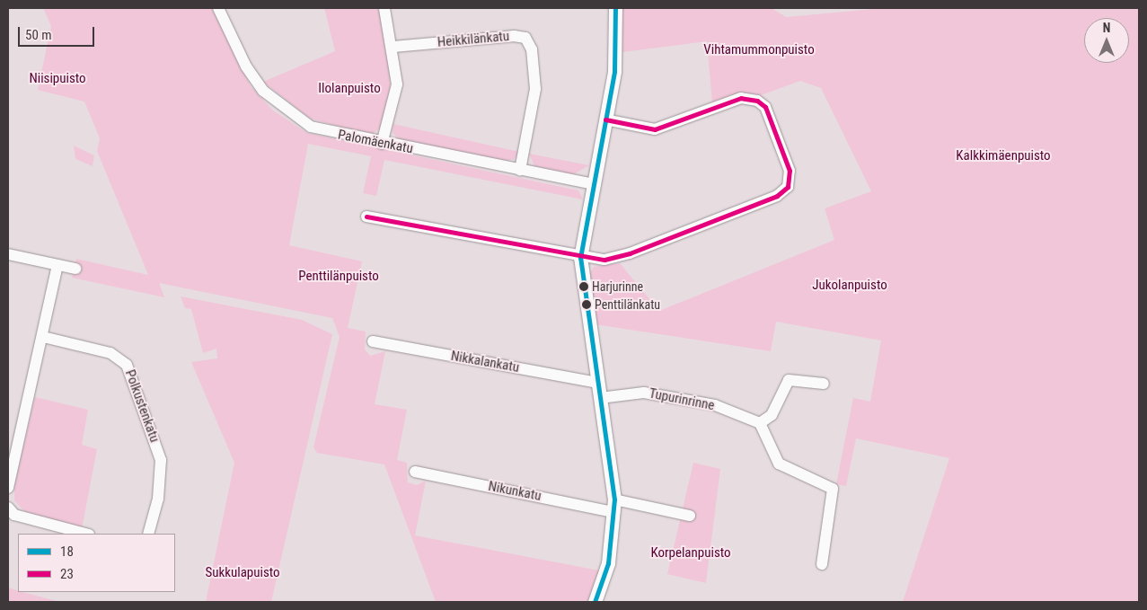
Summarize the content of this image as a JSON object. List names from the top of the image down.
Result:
{
  "streets": {
    "street": [
      "Heikkilänkatu",
      "Palomäenkatu",
      "Nikkalankatu",
      "Tupurinrinne",
      "Polkustenkatu",
      "Nikunkatu"
    ]
  },
  "crossings": [
    ["Heikkilänkatu", "Palomäenkatu"]
  ],
  "parks": [
    "Vihtamummonpuisto",
    "Niisipuisto",
    "Ilolanpuisto",
    "Kalkkimäenpuisto",
    "Penttilänpuisto",
    "Jukolanpuisto",
    "Korpelanpuisto",
    "Sukkulapuisto"
  ],
  "places": ["Harjurinne", "Penttilänkatu"],
  "lines": ["transit line 18", "transit line 23"],
  "legend": ["18", "23"],
  "scale_bar": "50 m",
  "north": "top"
}
